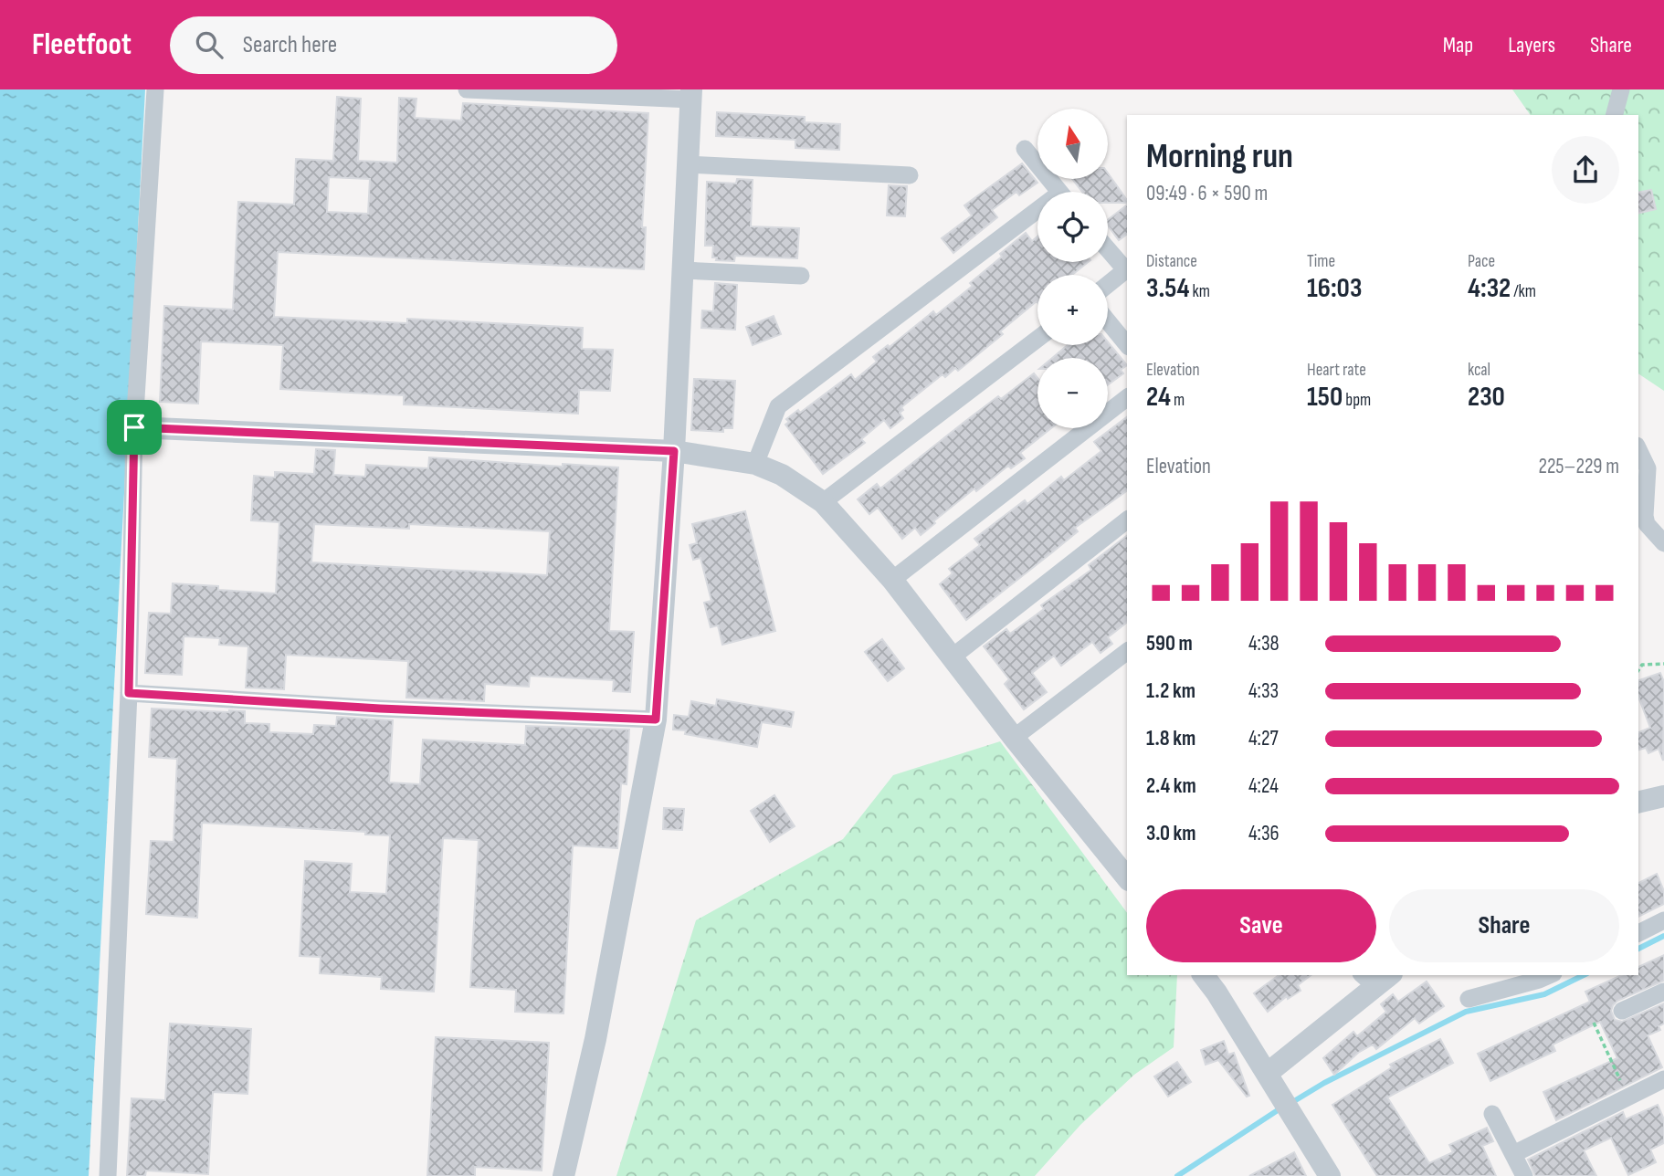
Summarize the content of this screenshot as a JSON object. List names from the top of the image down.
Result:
{
  "north": "top",
  "page": {
    "header": "Fleetfoot",
    "search": "Search here",
    "nav": ["Map", "Layers", "Share"],
    "map_buttons": ["+", "−"],
    "heading": ["Morning run", "09:49 · 6 × 590 m"],
    "stats": [
      ["Distance", "3.54 km"],
      ["Time", "16:03"],
      ["Pace", "4:32 /km"],
      ["Elevation", "24 m"],
      ["Heart rate", "150 bpm"],
      ["kcal", "230"]
    ],
    "chart": ["Elevation", "225–229 m"],
    "list": [
      {
        "name": "590 m",
        "note": "4:38"
      },
      {
        "name": "1.2 km",
        "note": "4:33"
      },
      {
        "name": "1.8 km",
        "note": "4:27"
      },
      {
        "name": "2.4 km",
        "note": "4:24"
      },
      {
        "name": "3.0 km",
        "note": "4:36"
      }
    ],
    "buttons": ["Save", "Share"]
  }
}
